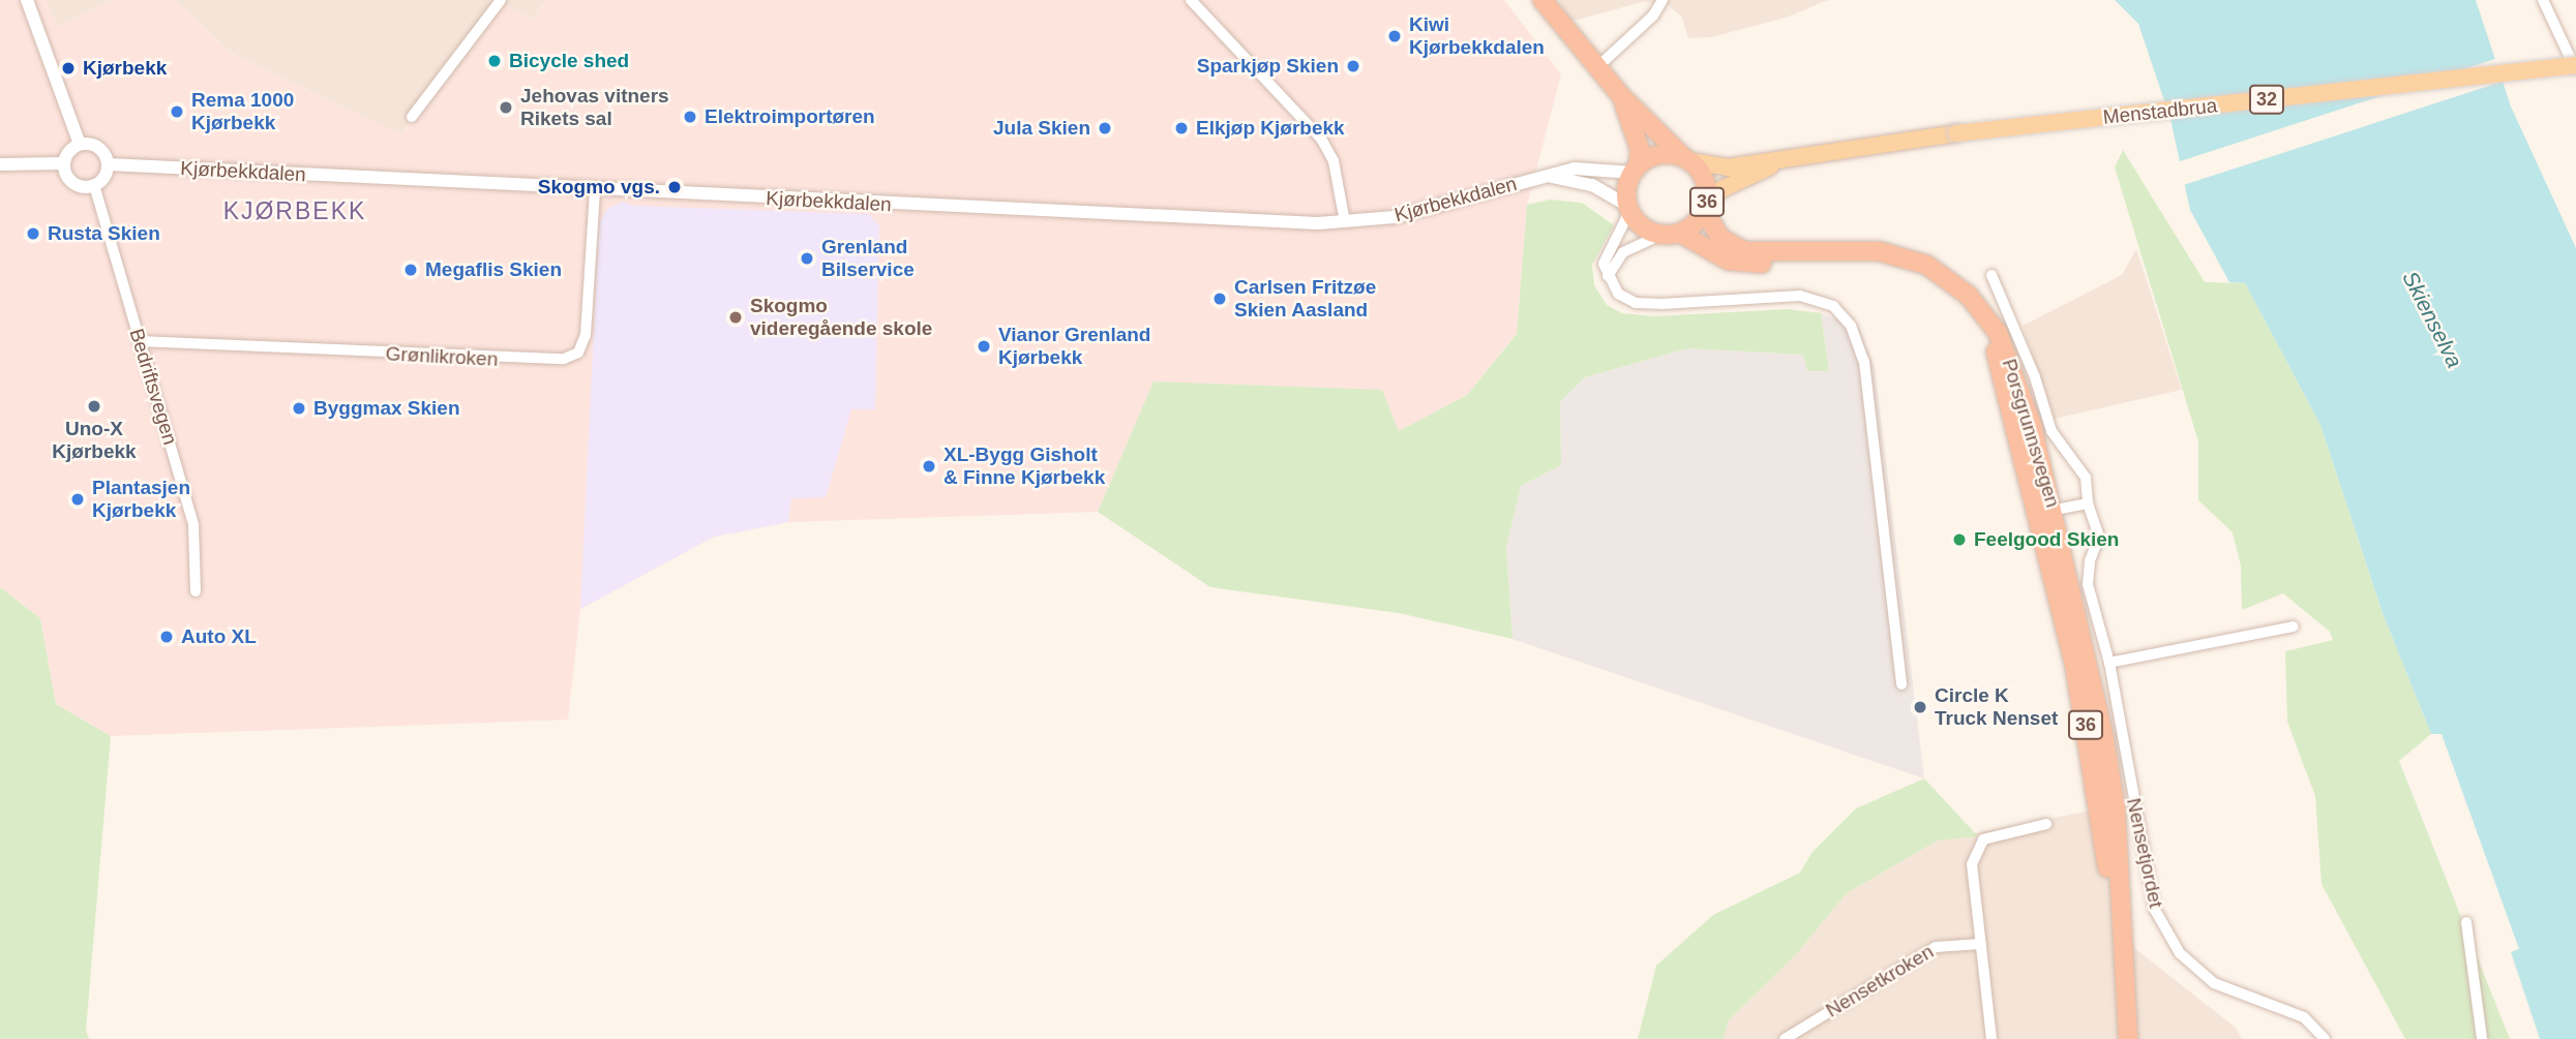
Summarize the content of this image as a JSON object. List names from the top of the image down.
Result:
{
  "streets": {
    "highway": ["36", "Porsgrunnsvegen"],
    "main road": ["32", "Menstadbrua"],
    "street": [
      "Kjørbekkdalen",
      "Grønlikroken",
      "Bedriftsvegen",
      "Nensetjordet",
      "Nensetkroken"
    ]
  },
  "crossings": [
    ["Menstadbrua", "Kjørbekkdalen"],
    ["Menstadbrua", "36"],
    ["Menstadbrua", "Porsgrunnsvegen"],
    ["Kjørbekkdalen", "36"],
    ["Kjørbekkdalen", "Grønlikroken"],
    ["Kjørbekkdalen", "Bedriftsvegen"],
    ["Kjørbekkdalen", "Porsgrunnsvegen"],
    ["36", "Porsgrunnsvegen"],
    ["Grønlikroken", "Bedriftsvegen"],
    ["Porsgrunnsvegen", "Nensetjordet"]
  ],
  "districts": ["KJØRBEKK"],
  "water": ["Skienselva"],
  "places": [
    "Kiwi Kjørbekkdalen",
    "Bicycle shed",
    "Sparkjøp Skien",
    "Kjørbekk",
    "Jehovas vitners Rikets sal",
    "Rema 1000 Kjørbekk",
    "Elektroimportøren",
    "Jula Skien",
    "Elkjøp Kjørbekk",
    "Skogmo vgs.",
    "Rusta Skien",
    "Grenland Bilservice",
    "Megaflis Skien",
    "Carlsen Fritzøe Skien Aasland",
    "Skogmo videregående skole",
    "Vianor Grenland Kjørbekk",
    "Uno-X Kjørbekk",
    "Byggmax Skien",
    "XL-Bygg Gisholt & Finne Kjørbekk",
    "Plantasjen Kjørbekk",
    "Feelgood Skien",
    "Auto XL",
    "Circle K Truck Nenset"
  ]
}
